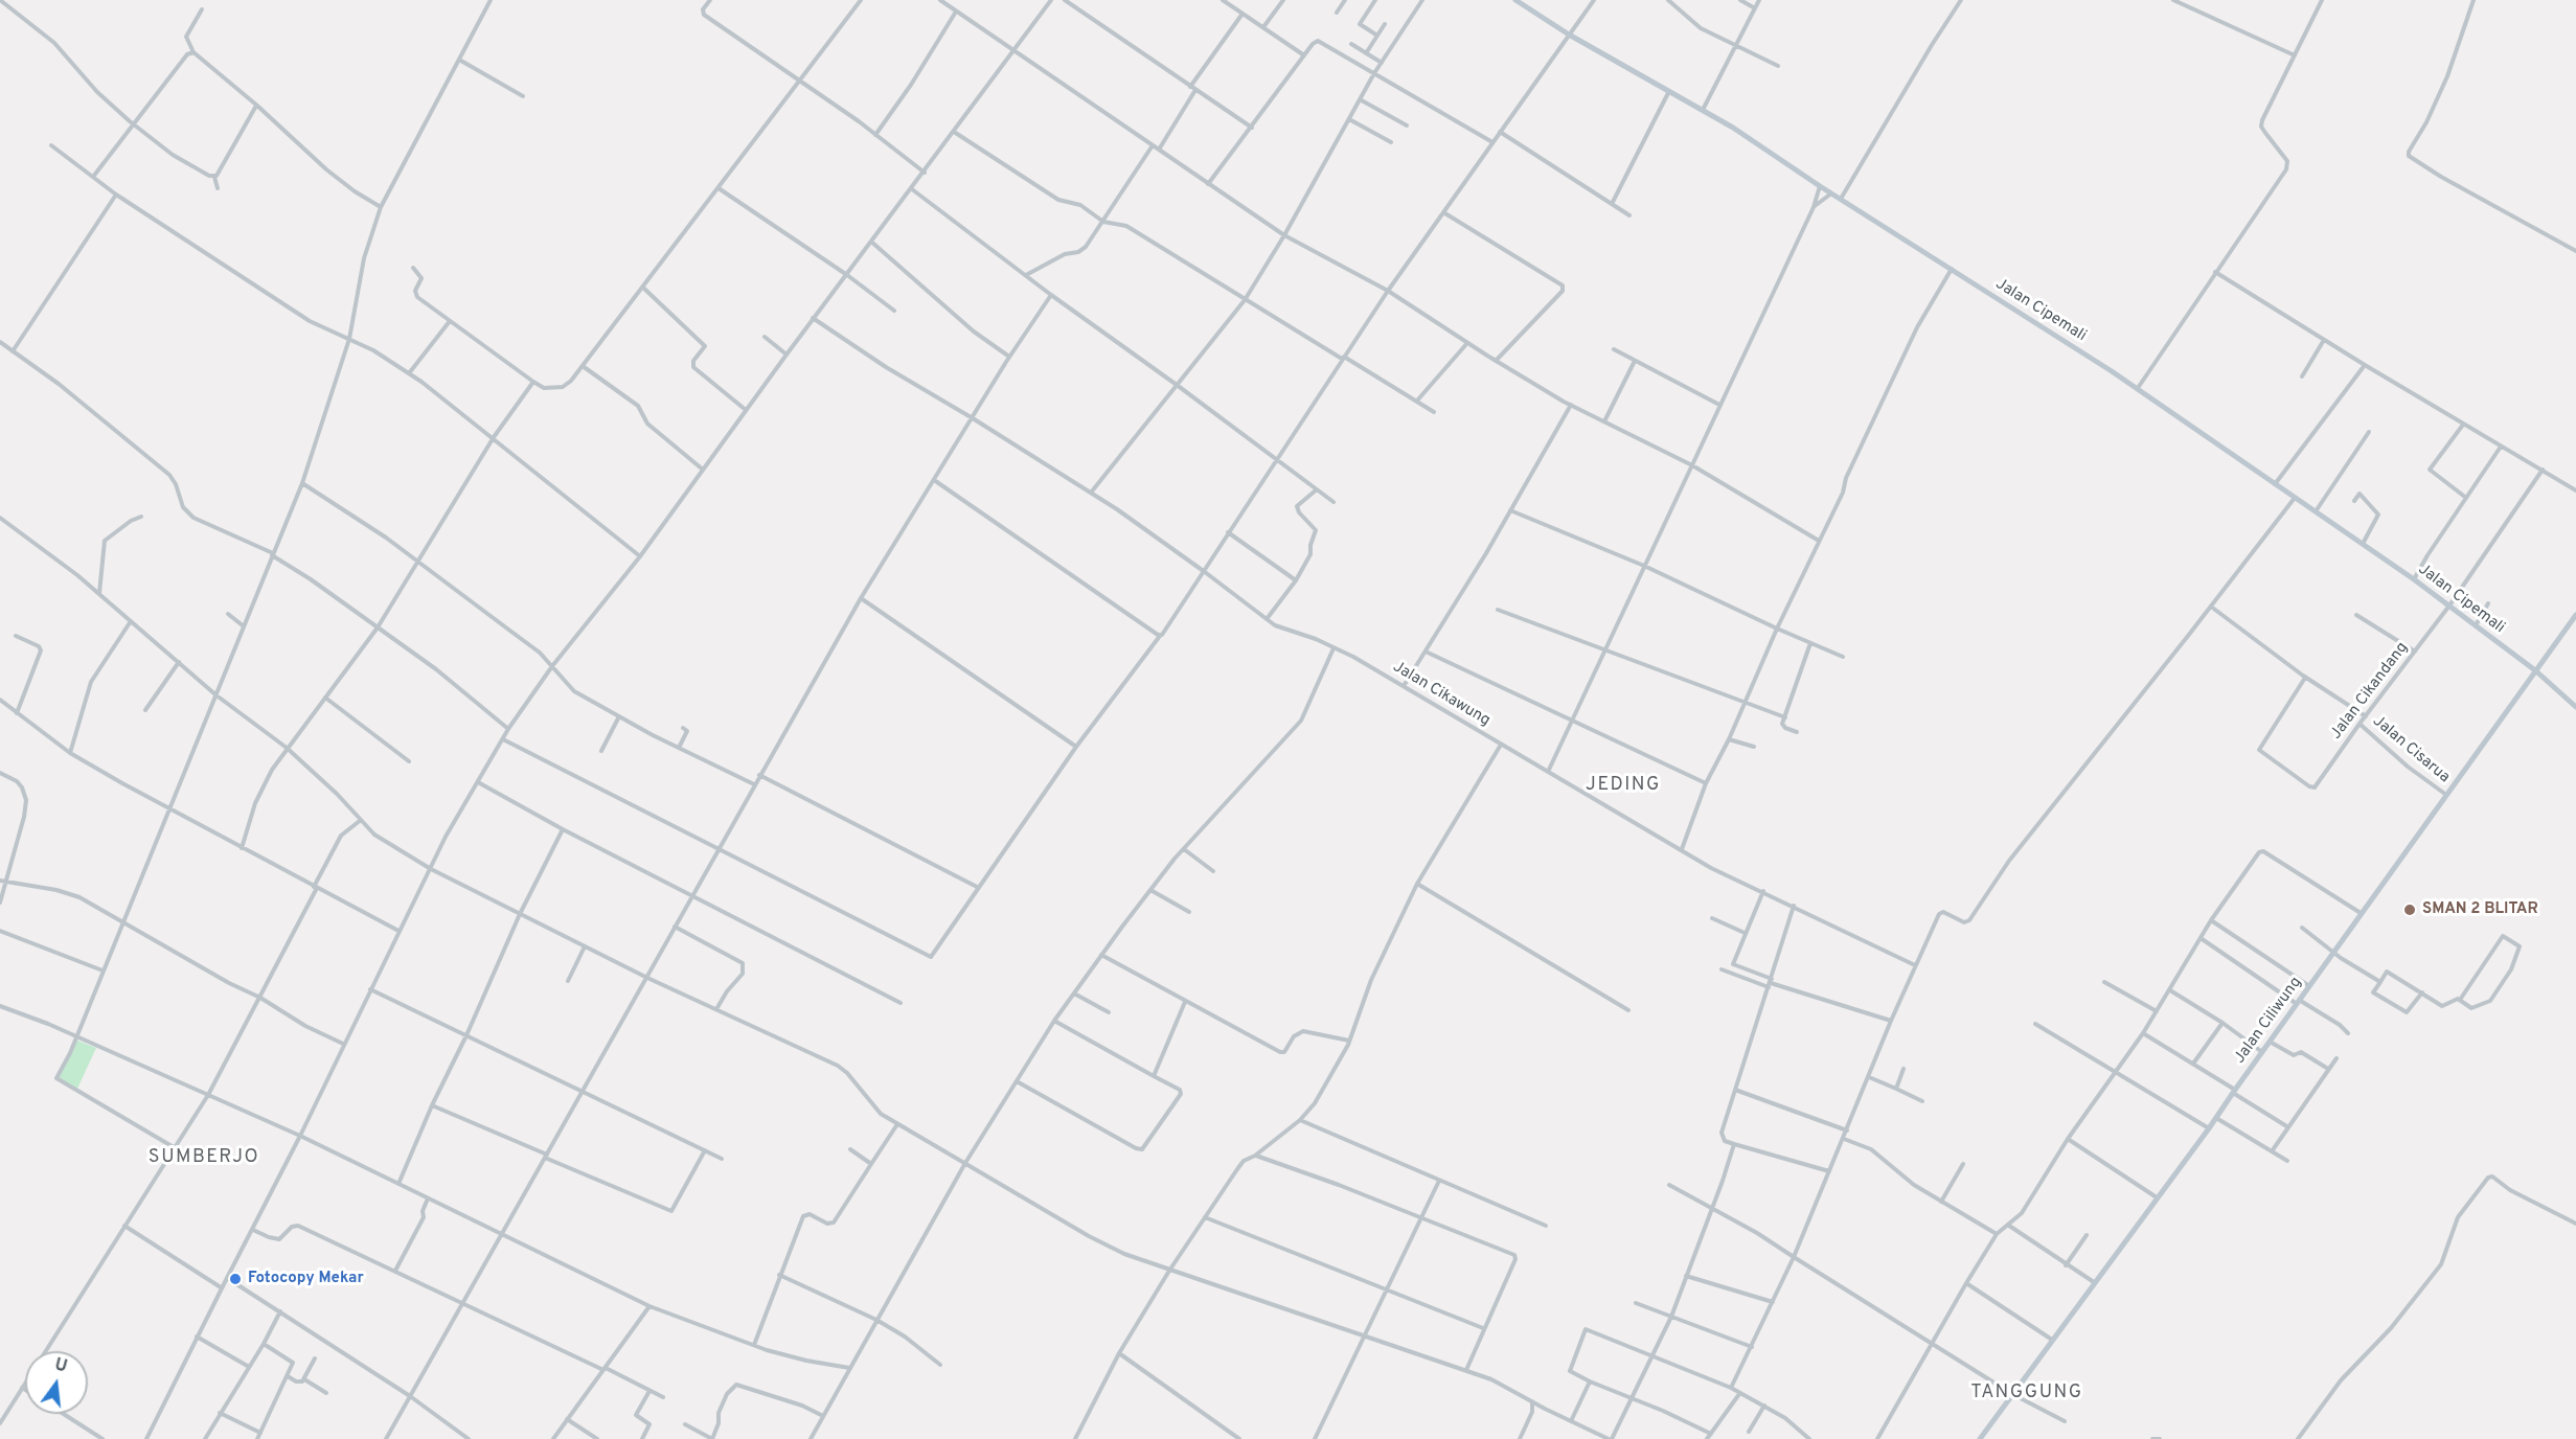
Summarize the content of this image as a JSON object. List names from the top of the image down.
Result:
{
  "streets": {
    "main road": ["Jalan Cipemali", "Jalan Ciliwung"],
    "street": ["Jalan Cikandang", "Jalan Cikawung", "Jalan Cisarua"]
  },
  "crossings": [
    ["Jalan Cipemali", "Jalan Cikandang"],
    ["Jalan Cipemali", "Jalan Ciliwung"],
    ["Jalan Cikandang", "Jalan Cisarua"],
    ["Jalan Cisarua", "Jalan Ciliwung"]
  ],
  "districts": ["JEDING", "SUMBERJO", "TANGGUNG"],
  "places": ["SMAN 2 BLITAR", "Fotocopy Mekar"],
  "north": "top"
}
